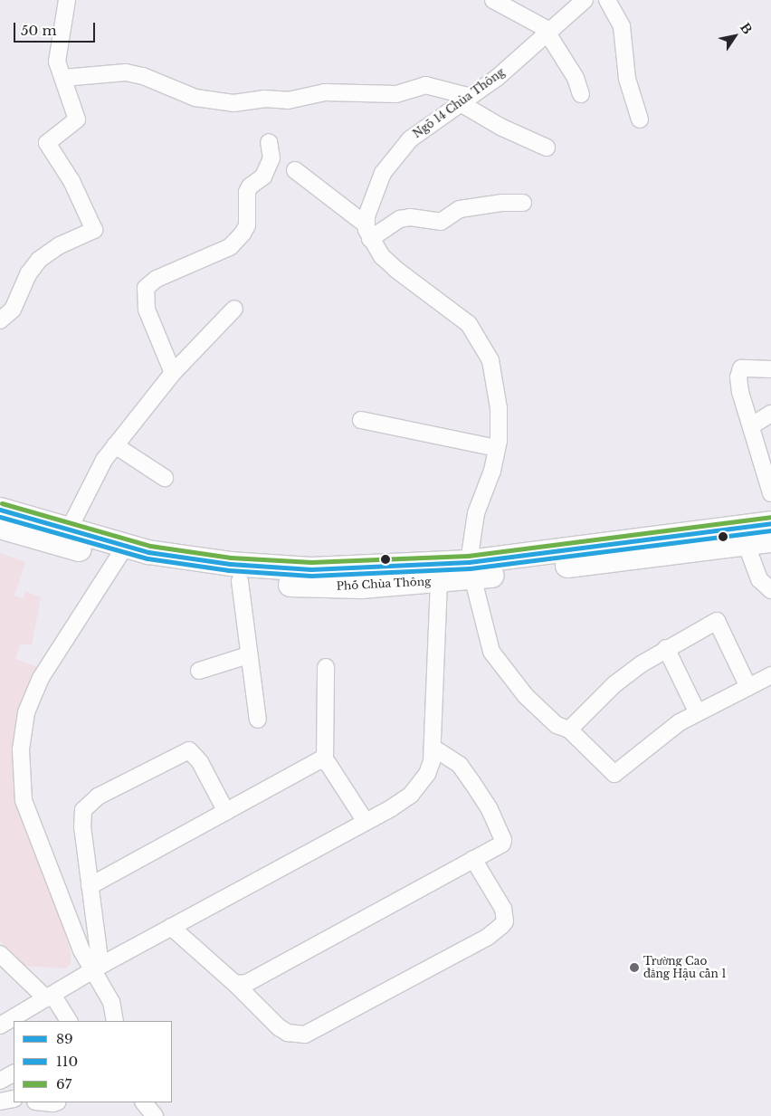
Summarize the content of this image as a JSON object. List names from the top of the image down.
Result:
{
  "streets": {
    "highway": ["Phố Chùa Thông"],
    "street": ["Ngõ 14 Chùa Thông"]
  },
  "places": ["Trường Cao đẳng Hậu cần 1"],
  "lines": ["transit line 67", "transit line 89", "transit line 110"],
  "legend": ["89", "110", "67"],
  "scale_bar": "50 m",
  "north": "top right"
}
